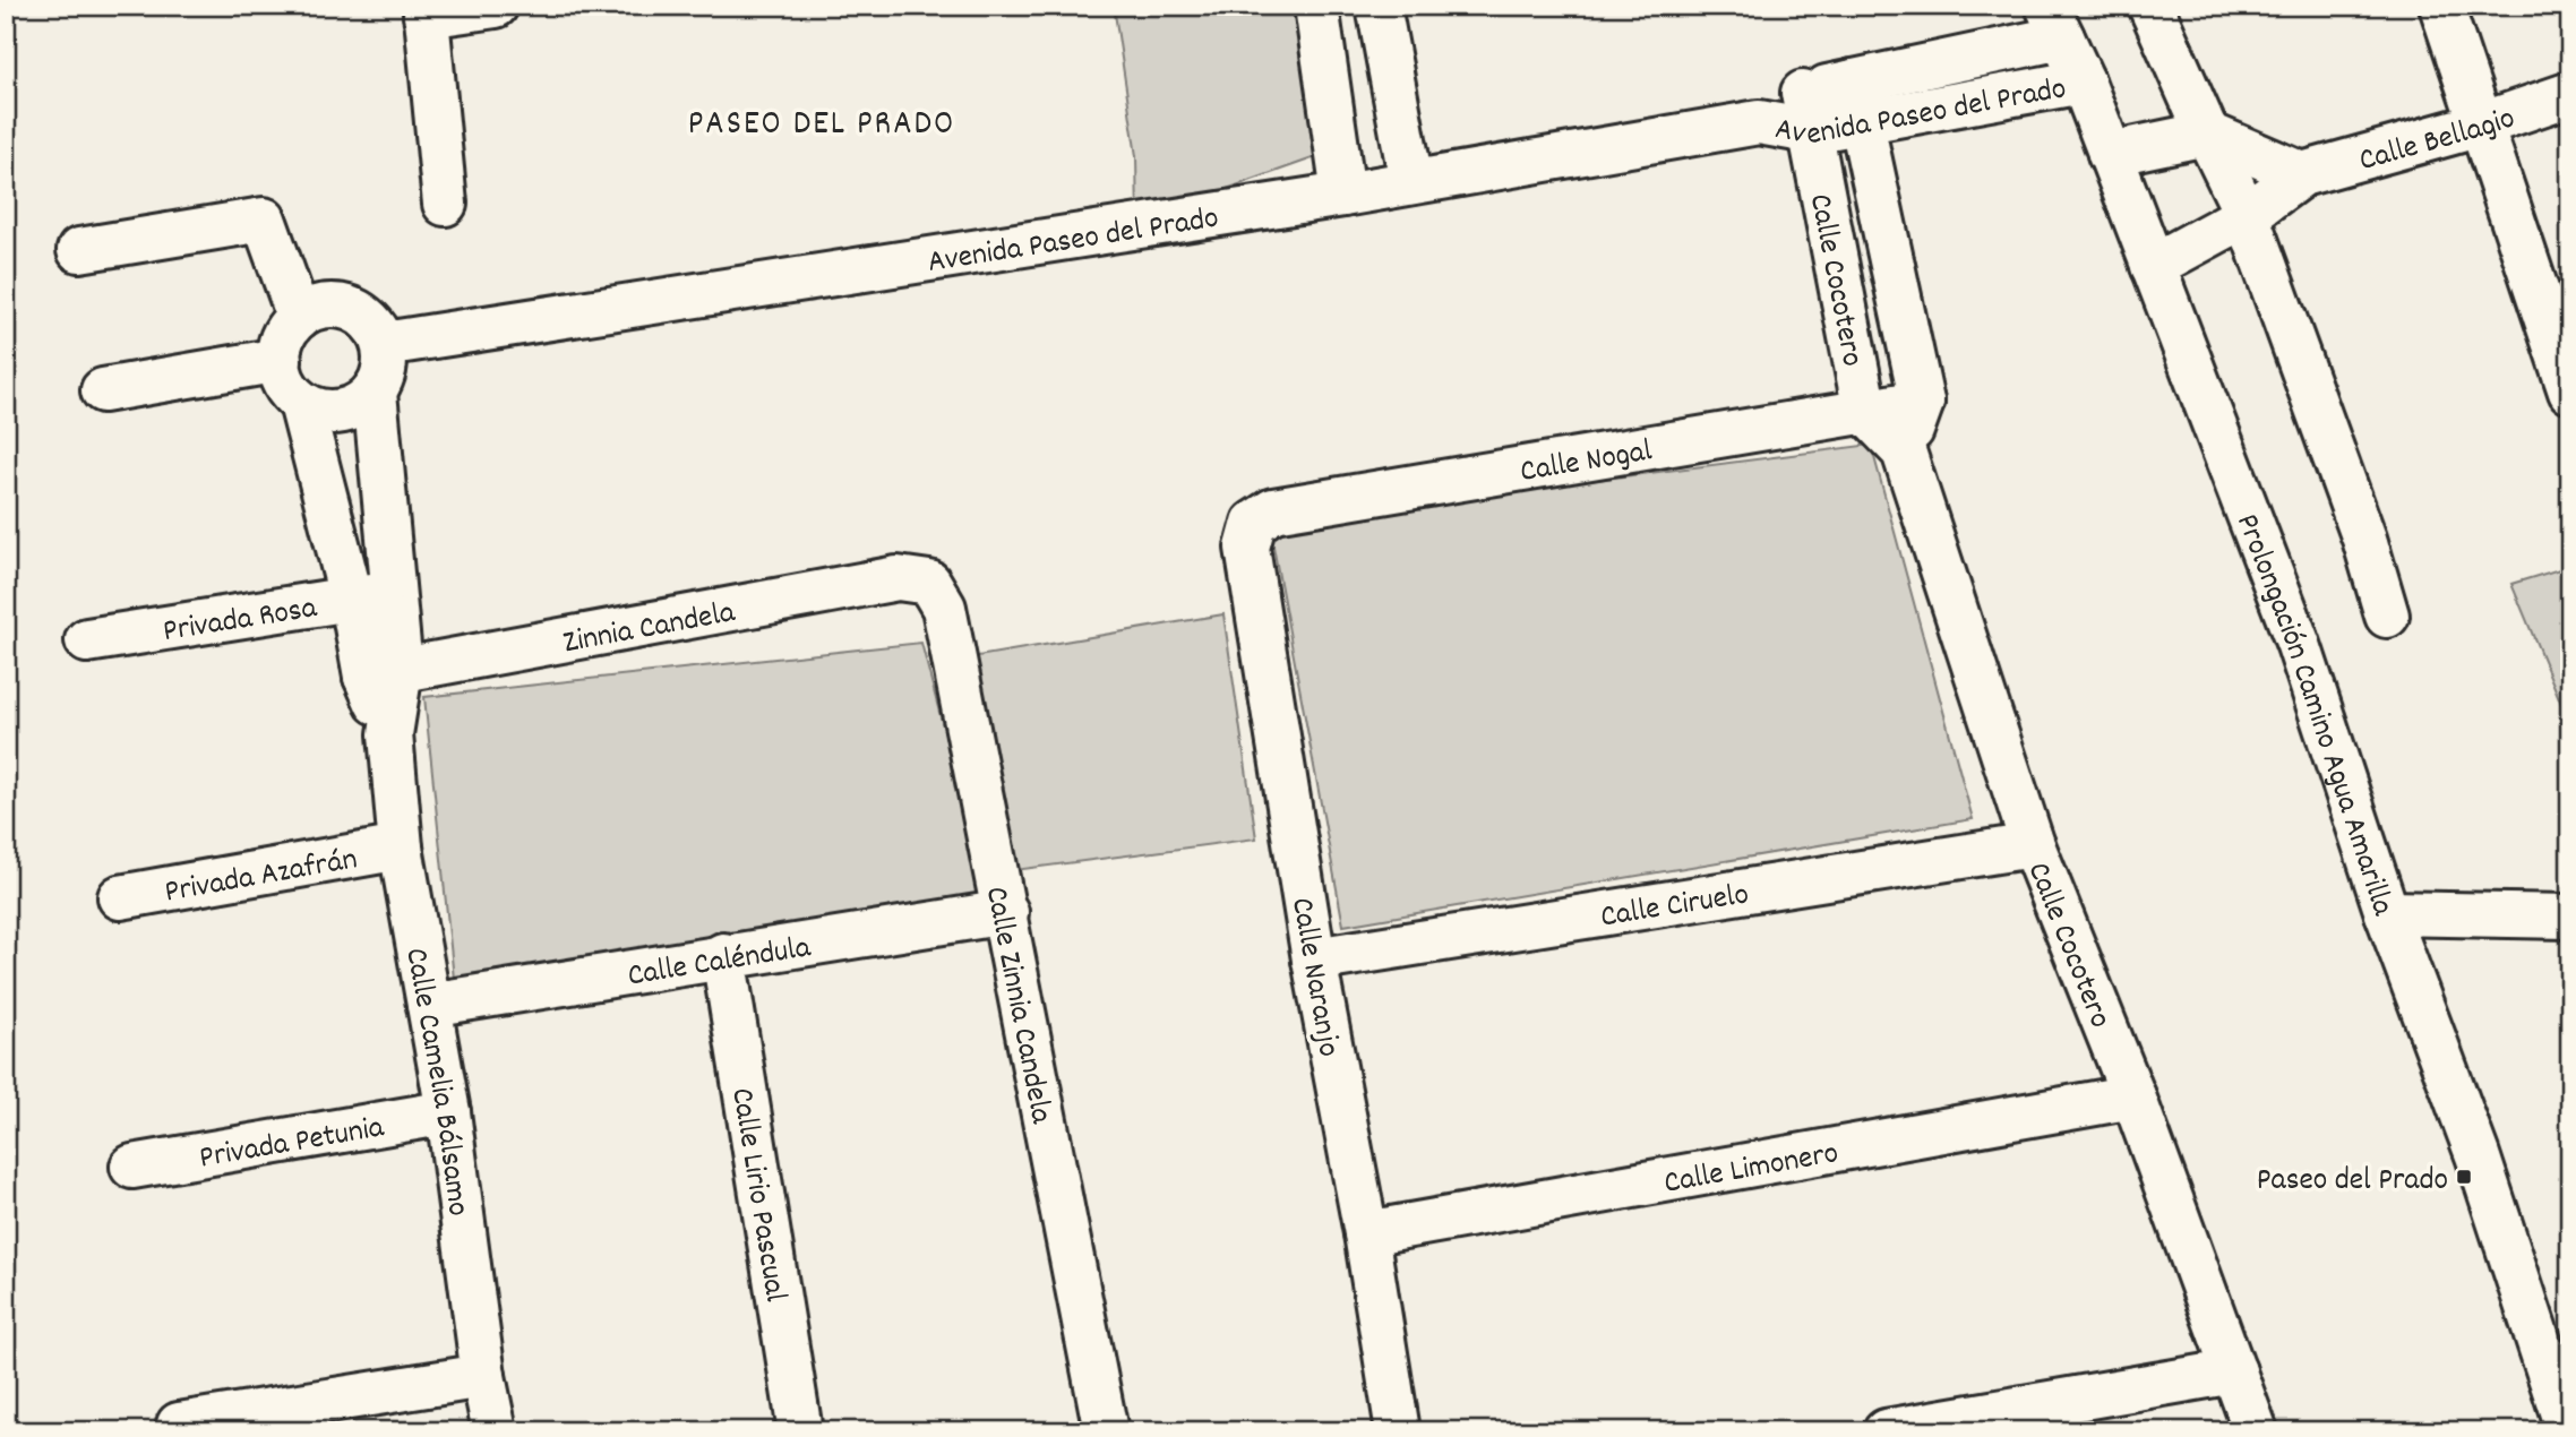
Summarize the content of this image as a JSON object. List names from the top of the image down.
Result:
{
  "streets": {
    "street": [
      "Avenida Paseo del Prado",
      "Calle Bellagio",
      "Calle Cocotero",
      "Calle Nogal",
      "Privada Rosa",
      "Zinnia Candela",
      "Prolongación Camino Agua Amarilla",
      "Privada Azafrán",
      "Calle Ciruelo",
      "Calle Caléndula",
      "Calle Naranjo",
      "Calle Zinnia Candela",
      "Calle Camelia Bálsamo",
      "Privada Petunia",
      "Calle Limonero",
      "Calle Lirio Pascual"
    ]
  },
  "crossings": [
    ["Avenida Paseo del Prado", "Calle Cocotero"],
    ["Avenida Paseo del Prado", "Prolongación Camino Agua Amarilla"],
    ["Avenida Paseo del Prado", "Calle Camelia Bálsamo"],
    ["Calle Cocotero", "Calle Nogal"],
    ["Calle Cocotero", "Calle Ciruelo"],
    ["Calle Cocotero", "Calle Limonero"],
    ["Calle Nogal", "Calle Naranjo"],
    ["Privada Rosa", "Calle Camelia Bálsamo"],
    ["Zinnia Candela", "Calle Zinnia Candela"],
    ["Zinnia Candela", "Calle Camelia Bálsamo"],
    ["Privada Azafrán", "Calle Camelia Bálsamo"],
    ["Calle Ciruelo", "Calle Naranjo"],
    ["Calle Caléndula", "Calle Zinnia Candela"],
    ["Calle Caléndula", "Calle Camelia Bálsamo"],
    ["Calle Caléndula", "Calle Lirio Pascual"],
    ["Calle Naranjo", "Calle Limonero"],
    ["Calle Camelia Bálsamo", "Privada Petunia"]
  ],
  "districts": ["PASEO DEL PRADO"],
  "places": {
    "transit": ["Paseo del Prado"]
  }
}
